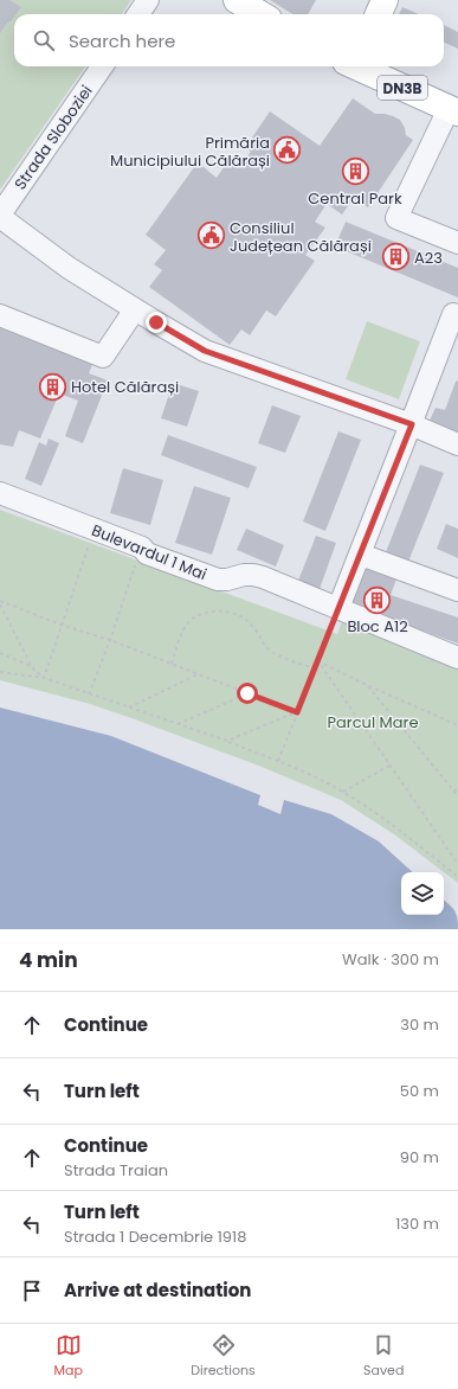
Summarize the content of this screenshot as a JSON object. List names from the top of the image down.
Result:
{
  "streets": {
    "main road": ["DN3B"],
    "street": ["Strada Sloboziei", "Bulevardul 1 Mai"]
  },
  "parks": ["Parcul Mare"],
  "places": {
    "public building": ["Primăria Municipiului Călărași", "Consiliul Județean Călărași"],
    "building": [
      "Central Park",
      "A23",
      "Hotel Călărași",
      "Bloc A12"
    ]
  },
  "page": {
    "search": "Search here",
    "heading": ["4 min", "Walk · 300 m"],
    "list": [
      ["Continue", "30 m"],
      ["Turn left", "50 m"],
      ["Continue", "Strada Traian", "90 m"],
      ["Turn left", "Strada 1 Decembrie 1918", "130 m"],
      "Arrive at destination"
    ],
    "nav": ["Map", "Directions", "Saved"]
  }
}
